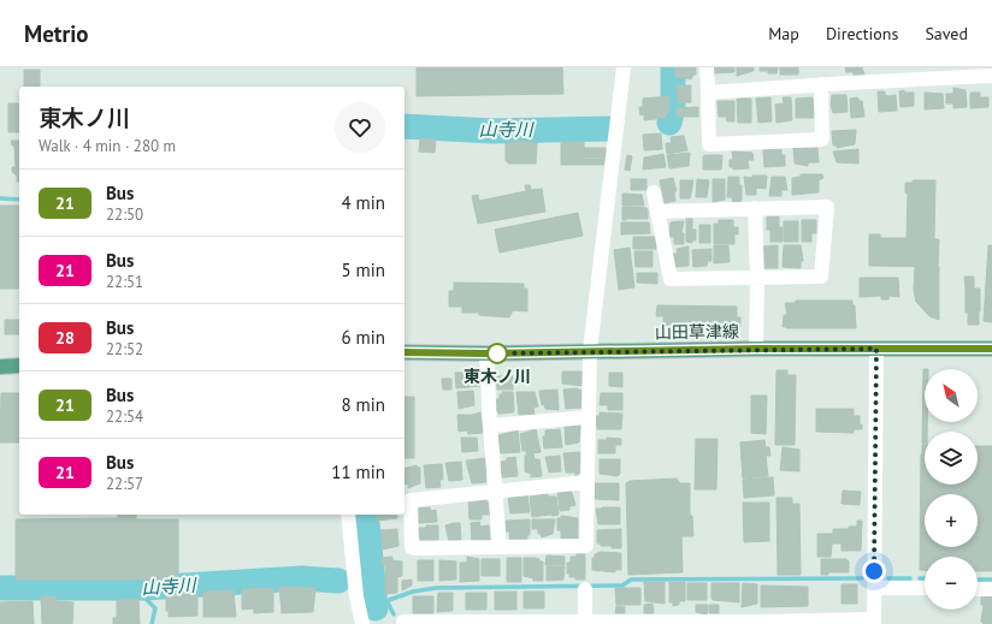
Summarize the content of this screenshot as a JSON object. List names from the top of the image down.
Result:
{
  "streets": {
    "main road": ["山田草津線"]
  },
  "water": ["山寺川"],
  "places": ["東木ノ川"],
  "lines": ["bus line 21"],
  "north": "top left",
  "page": {
    "header": "Metrio",
    "nav": ["Map", "Directions", "Saved"],
    "heading": ["東木ノ川", "Walk · 4 min · 280 m"],
    "list": [
      {
        "mark": "21",
        "name": "Bus",
        "note": "22:50",
        "value": "4 min"
      },
      {
        "mark": "21",
        "name": "Bus",
        "note": "22:51",
        "value": "5 min"
      },
      {
        "mark": "28",
        "name": "Bus",
        "note": "22:52",
        "value": "6 min"
      },
      {
        "mark": "21",
        "name": "Bus",
        "note": "22:54",
        "value": "8 min"
      },
      {
        "mark": "21",
        "name": "Bus",
        "note": "22:57",
        "value": "11 min"
      }
    ],
    "map_buttons": ["+", "−"]
  }
}
